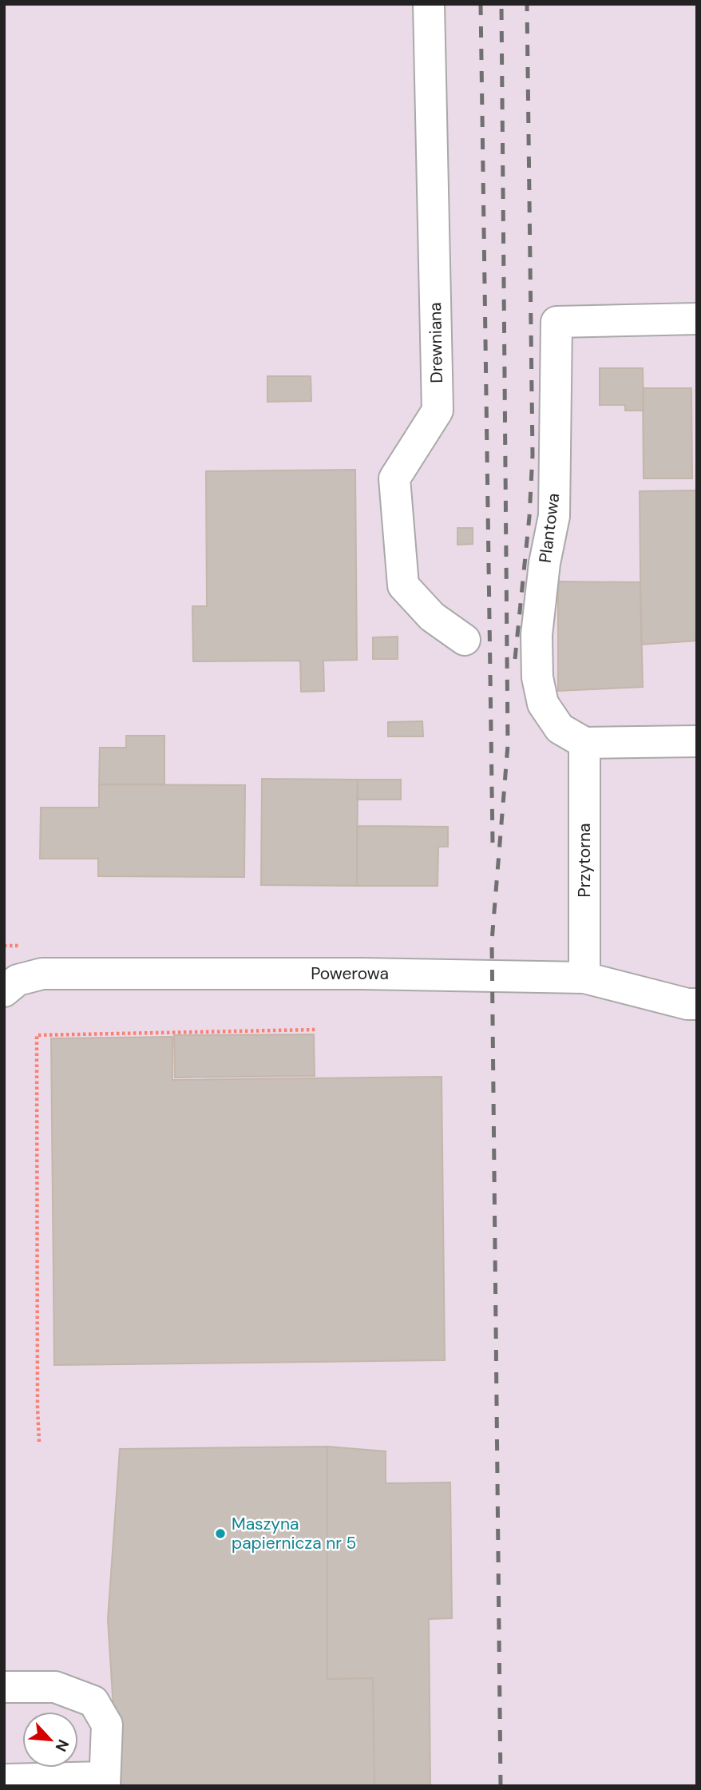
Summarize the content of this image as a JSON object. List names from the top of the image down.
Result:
{
  "streets": {
    "lane": [
      "Drewniana",
      "Plantowa",
      "Przytorna",
      "Powerowa"
    ]
  },
  "crossings": [
    ["Plantowa", "Przytorna"],
    ["Przytorna", "Powerowa"]
  ],
  "places": ["Maszyna papiernicza nr 5"],
  "north": "bottom right"
}
